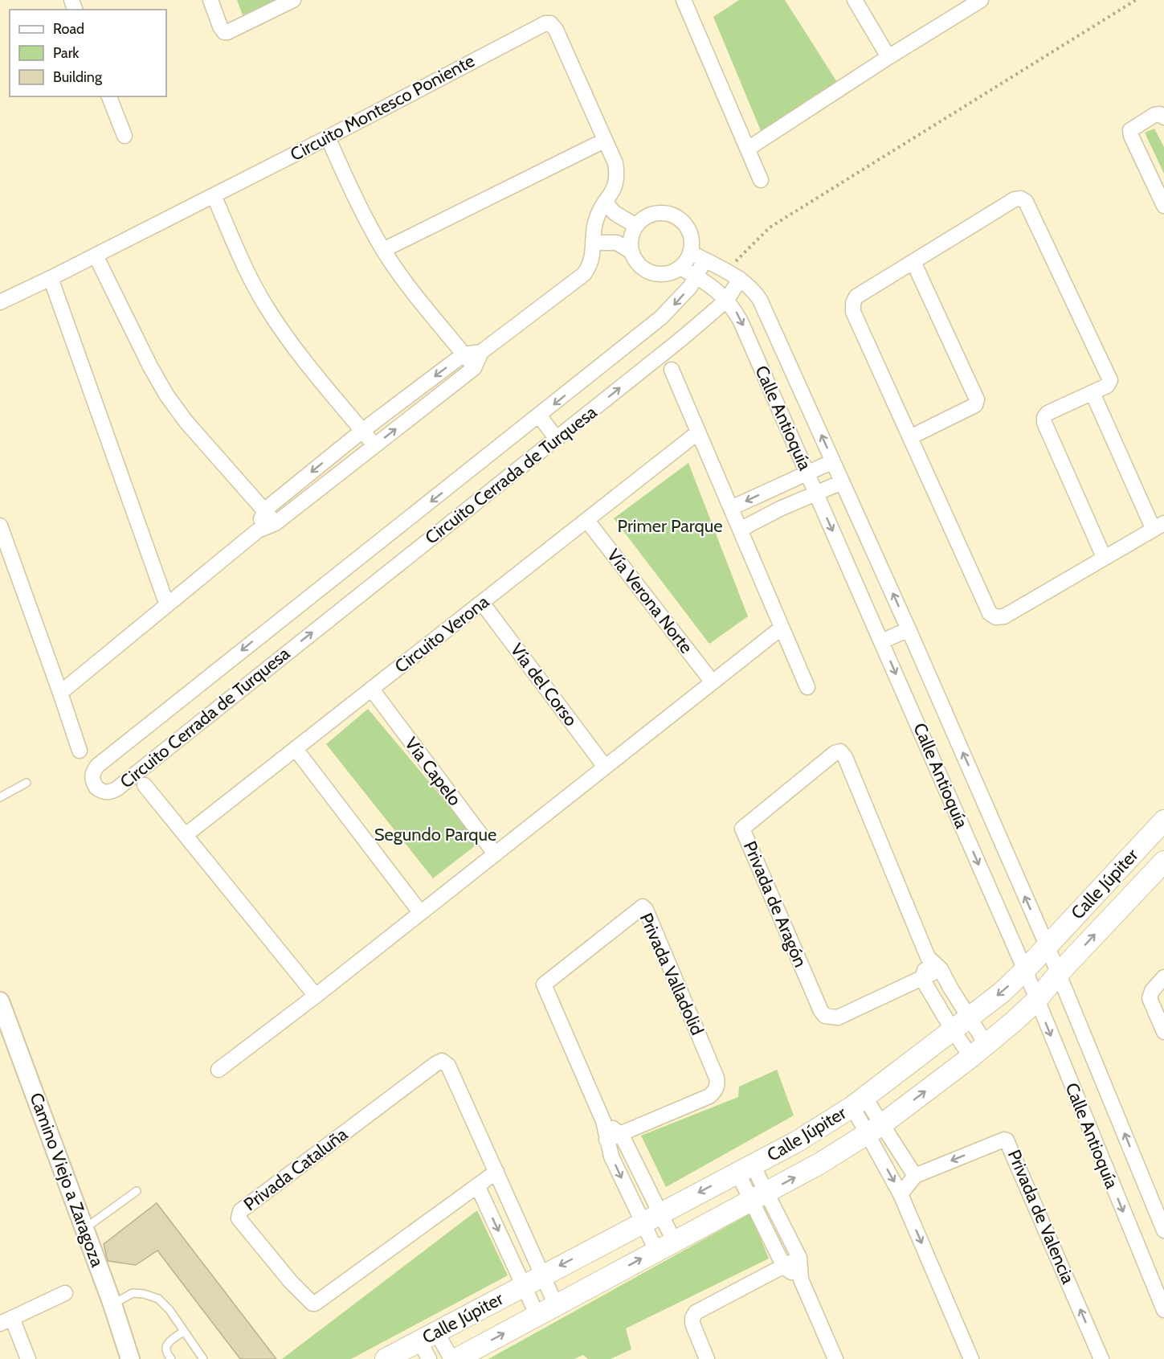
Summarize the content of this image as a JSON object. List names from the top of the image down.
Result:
{
  "streets": {
    "main road": ["Calle Júpiter"],
    "street": [
      "Circuito Montesco Poniente",
      "Calle Antioquía",
      "Circuito Cerrada de Turquesa",
      "Vía Verona Norte",
      "Circuito Verona",
      "Vía del Corso",
      "Vía Capelo",
      "Privada de Aragón",
      "Privada Valladolid",
      "Privada Cataluña",
      "Camino Viejo a Zaragoza",
      "Privada de Valencia"
    ]
  },
  "crossings": [
    ["Calle Antioquía", "Circuito Cerrada de Turquesa"],
    ["Calle Antioquía", "Calle Júpiter"],
    ["Vía Verona Norte", "Circuito Verona"],
    ["Circuito Verona", "Vía del Corso"],
    ["Circuito Verona", "Vía Capelo"],
    ["Calle Júpiter", "Privada de Aragón"],
    ["Calle Júpiter", "Privada Valladolid"],
    ["Calle Júpiter", "Privada Cataluña"]
  ],
  "parks": ["Primer Parque", "Segundo Parque"],
  "legend": ["Road", "Park", "Building"]
}
